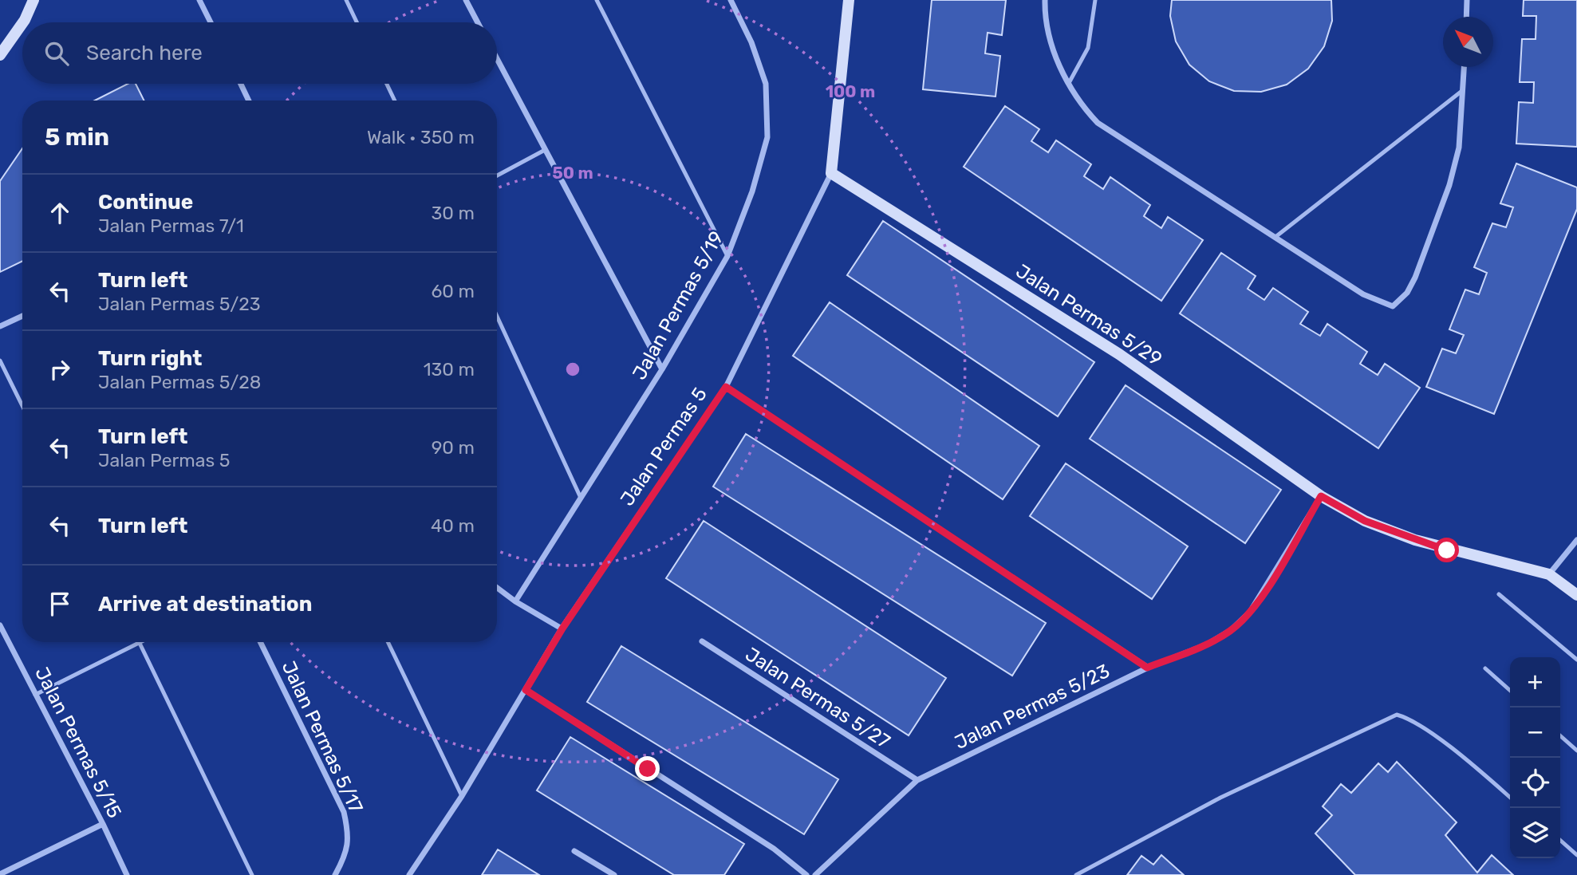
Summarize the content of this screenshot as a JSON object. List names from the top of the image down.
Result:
{
  "streets": {
    "street": [
      "Jalan Permas 5/19",
      "Jalan Permas 5/29",
      "Jalan Permas 5",
      "Jalan Permas 5/27",
      "Jalan Permas 5/23",
      "Jalan Permas 5/17",
      "Jalan Permas 5/15"
    ]
  },
  "crossings": [
    ["Jalan Permas 5/29", "Jalan Permas 5"],
    ["Jalan Permas 5/29", "Jalan Permas 5/23"],
    ["Jalan Permas 5/27", "Jalan Permas 5/23"]
  ],
  "north": "top left",
  "page": {
    "search": "Search here",
    "heading": ["5 min", "Walk · 350 m"],
    "list": [
      ["Continue", "Jalan Permas 7/1", "30 m"],
      ["Turn left", "Jalan Permas 5/23", "60 m"],
      ["Turn right", "Jalan Permas 5/28", "130 m"],
      ["Turn left", "Jalan Permas 5", "90 m"],
      ["Turn left", "40 m"],
      "Arrive at destination"
    ],
    "map_buttons": ["+", "−"]
  },
  "rings": ["100 m", "50 m"]
}
